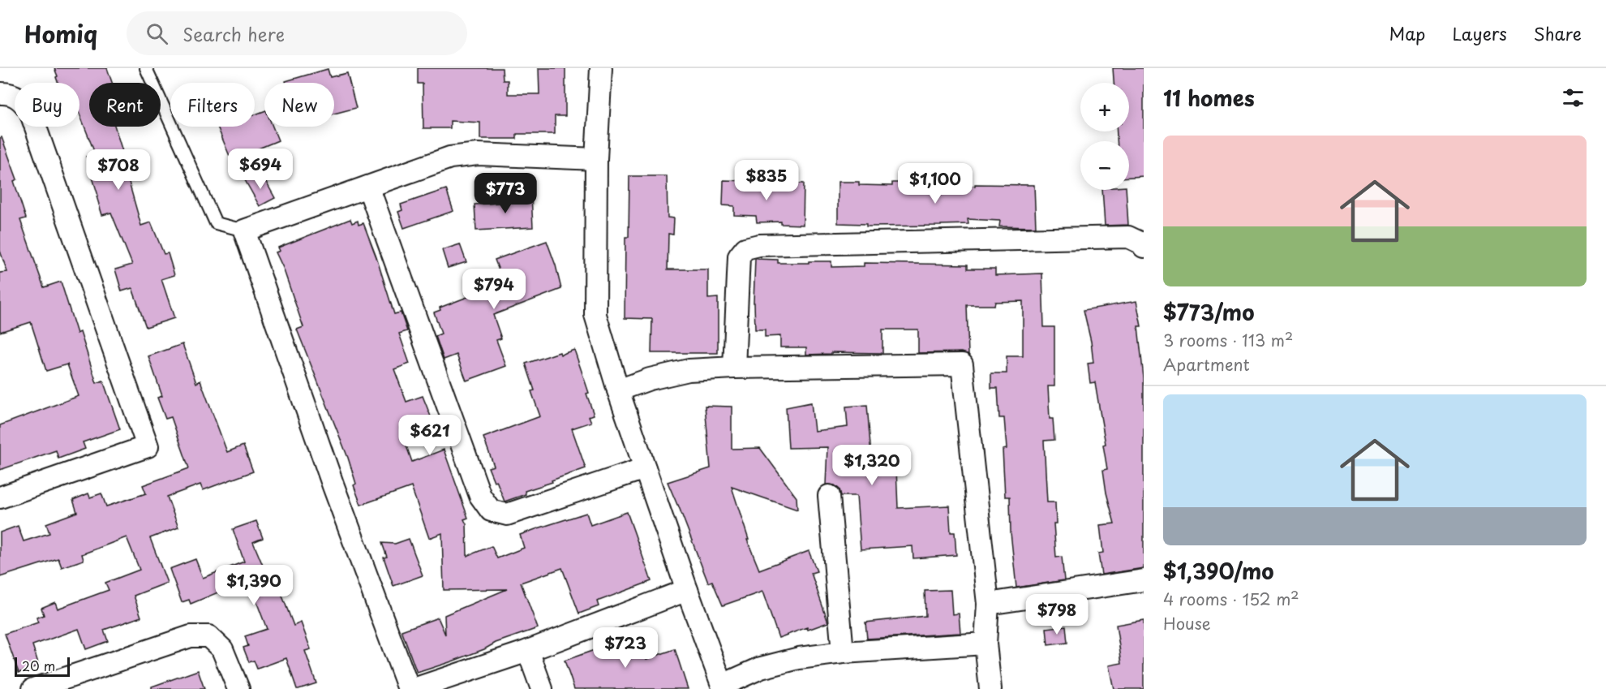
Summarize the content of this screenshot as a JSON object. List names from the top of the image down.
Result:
{
  "scale_bar": "20 m",
  "page": {
    "header": "Homiq",
    "search": "Search here",
    "nav": ["Map", "Layers", "Share"],
    "heading": "11 homes",
    "map_buttons": ["+", "−"],
    "chip": [
      "Buy",
      "Rent",
      "Filters",
      "New"
    ],
    "list": [
      {
        "name": "$773/mo",
        "note": "3 rooms · 113 m² · Apartment"
      },
      {
        "name": "$1,390/mo",
        "note": "4 rooms · 152 m² · House"
      }
    ],
    "price": [
      "$694",
      "$708",
      "$835",
      "$1,100",
      "$773",
      "$794",
      "$621",
      "$1,320",
      "$1,390",
      "$798",
      "$723"
    ],
    "scale": "20 m"
  }
}
